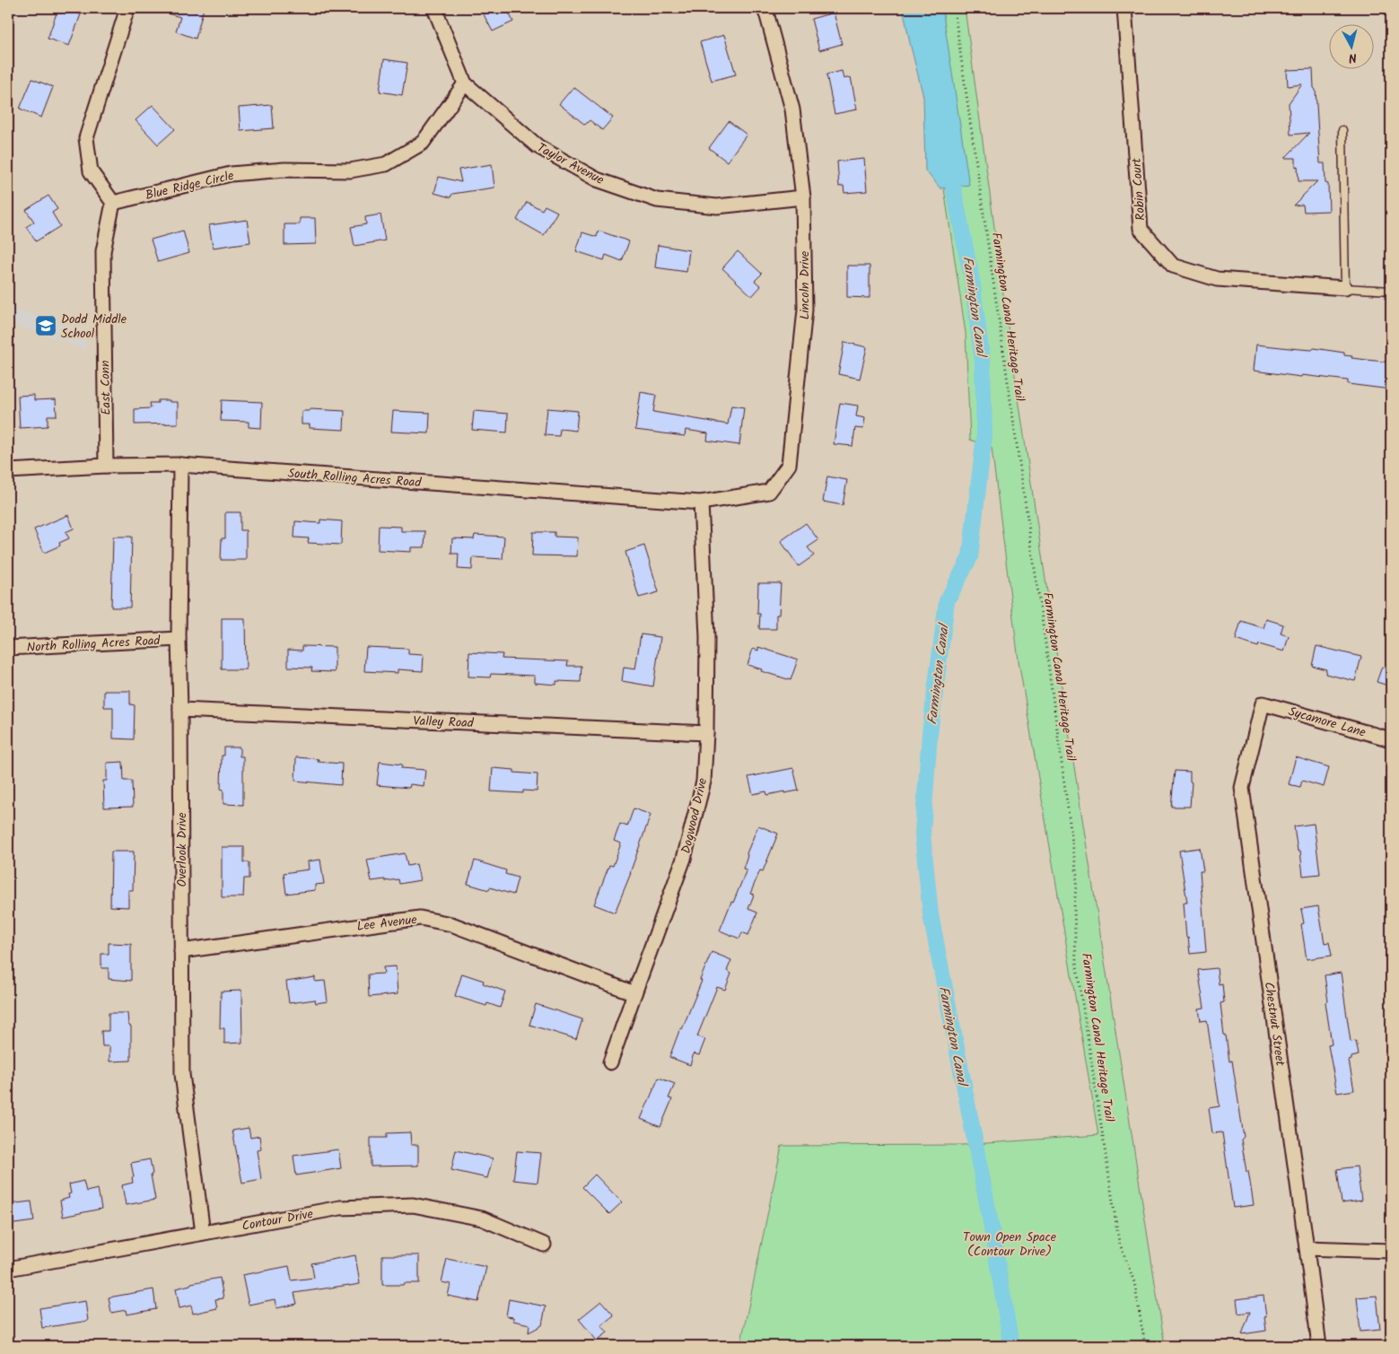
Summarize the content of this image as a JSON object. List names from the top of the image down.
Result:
{
  "streets": {
    "street": [
      "Taylor Avenue",
      "Blue Ridge Circle",
      "Robin Court",
      "Lincoln Drive",
      "East Conn",
      "South Rolling Acres Road",
      "North Rolling Acres Road",
      "Valley Road",
      "Sycamore Lane",
      "Dogwood Drive",
      "Overlook Drive",
      "Lee Avenue",
      "Chestnut Street",
      "Contour Drive"
    ],
    "path": ["Farmington Canal Heritage Trail"]
  },
  "crossings": [
    ["Taylor Avenue", "Blue Ridge Circle"],
    ["Taylor Avenue", "Lincoln Drive"],
    ["Blue Ridge Circle", "East Conn"],
    ["Lincoln Drive", "South Rolling Acres Road"],
    ["Lincoln Drive", "Dogwood Drive"],
    ["East Conn", "South Rolling Acres Road"],
    ["South Rolling Acres Road", "Dogwood Drive"],
    ["South Rolling Acres Road", "Overlook Drive"],
    ["North Rolling Acres Road", "Overlook Drive"],
    ["Valley Road", "Dogwood Drive"],
    ["Valley Road", "Overlook Drive"],
    ["Sycamore Lane", "Chestnut Street"],
    ["Dogwood Drive", "Lee Avenue"],
    ["Overlook Drive", "Lee Avenue"],
    ["Overlook Drive", "Contour Drive"]
  ],
  "water": ["Farmington Canal"],
  "parks": ["Town Open Space (Contour Drive)"],
  "places": {
    "school or university": ["Dodd Middle School"]
  },
  "north": "bottom"
}
